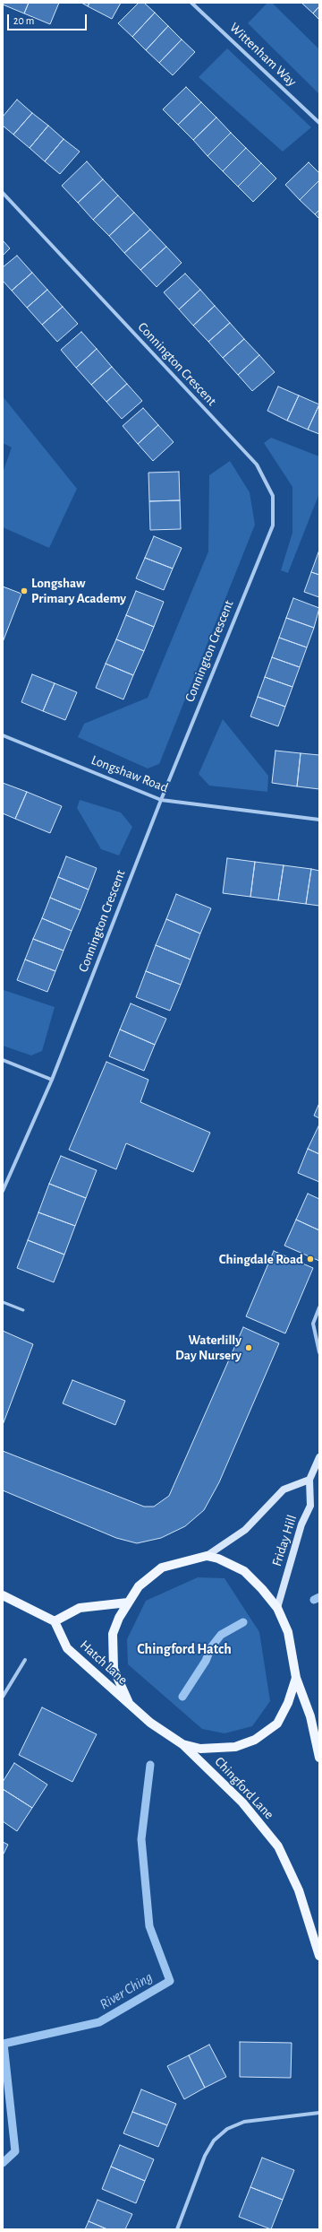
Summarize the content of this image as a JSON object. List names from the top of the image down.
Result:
{
  "streets": {
    "main road": ["Friday Hill", "Hatch Lane", "Chingford Lane"],
    "street": ["Wittenham Way", "Connington Crescent", "Longshaw Road"]
  },
  "crossings": [
    ["Connington Crescent", "Longshaw Road"],
    ["Hatch Lane", "Chingford Lane"]
  ],
  "districts": ["Chingford Hatch"],
  "water": ["River Ching"],
  "places": ["Longshaw Primary Academy", "Chingdale Road", "Waterlilly Day Nursery"],
  "scale_bar": "20 m"
}
